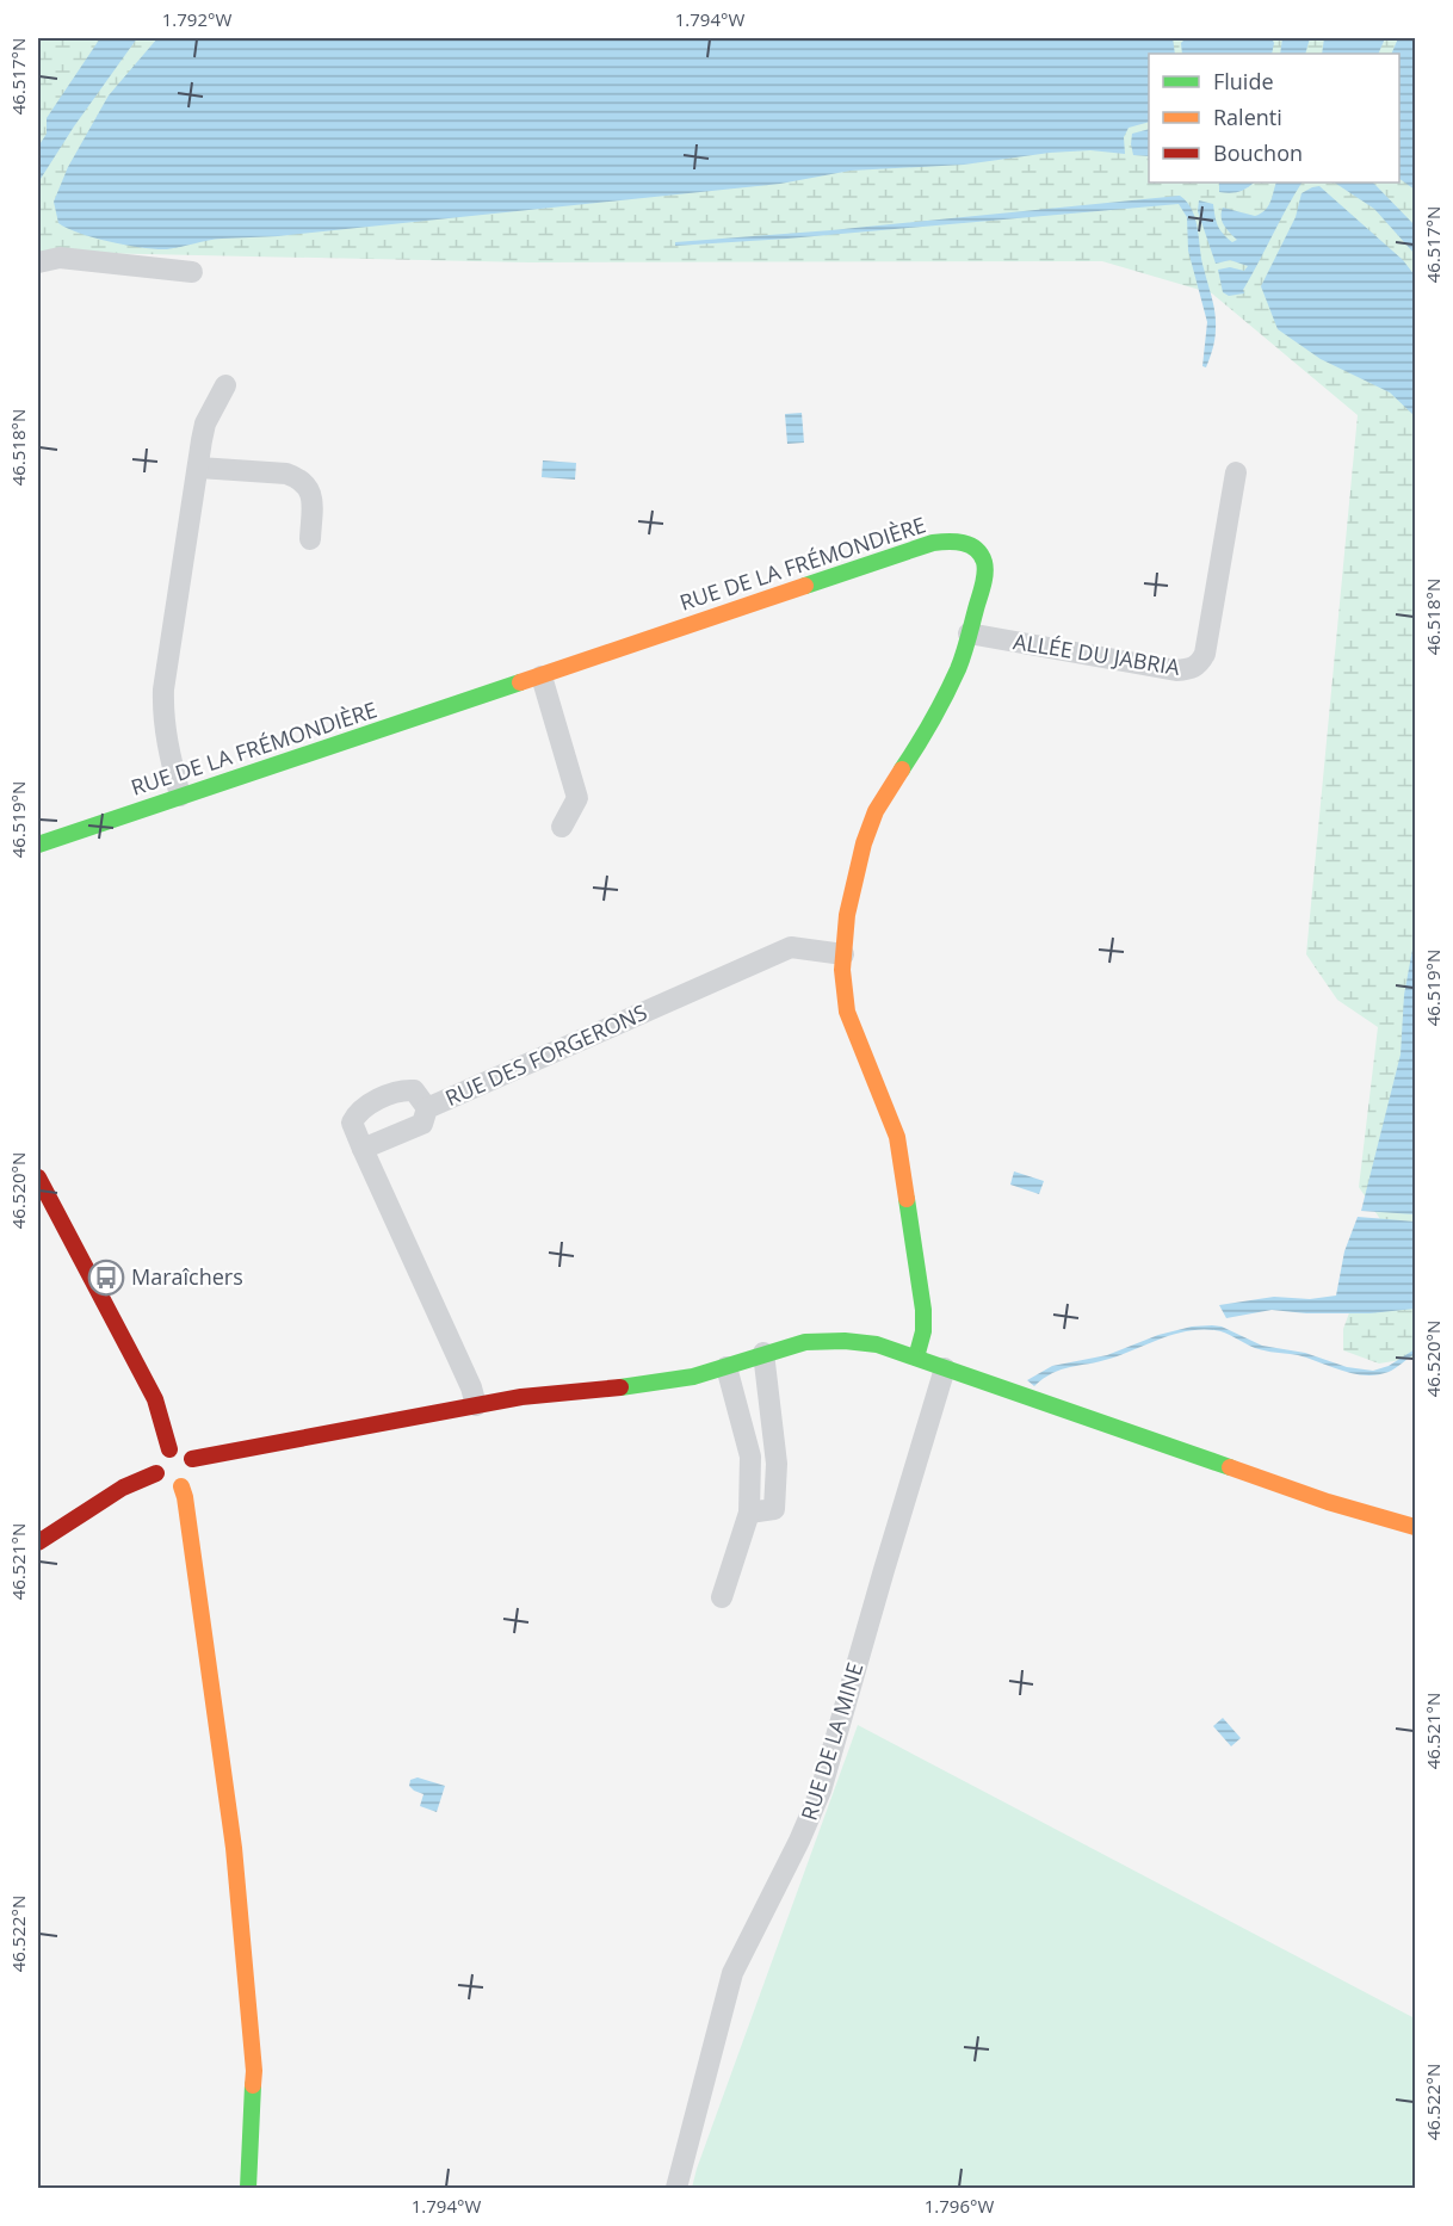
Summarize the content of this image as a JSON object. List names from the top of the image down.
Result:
{
  "streets": {
    "street": [
      "RUE DE LA FRÉMONDIÈRE",
      "ALLÉE DU JABRIA",
      "RUE DES FORGERONS",
      "RUE DE LA MINE"
    ]
  },
  "crossings": [
    ["RUE DE LA FRÉMONDIÈRE", "ALLÉE DU JABRIA"],
    ["RUE DE LA FRÉMONDIÈRE", "RUE DES FORGERONS"]
  ],
  "places": {
    "bus stop": ["Maraîchers"]
  },
  "legend": ["Fluide", "Ralenti", "Bouchon"],
  "coordinates": [
    "1.792°W",
    "1.794°W",
    "46.517°N",
    "46.518°N",
    "46.519°N",
    "46.520°N",
    "46.521°N",
    "46.522°N",
    "1.796°W"
  ]
}
